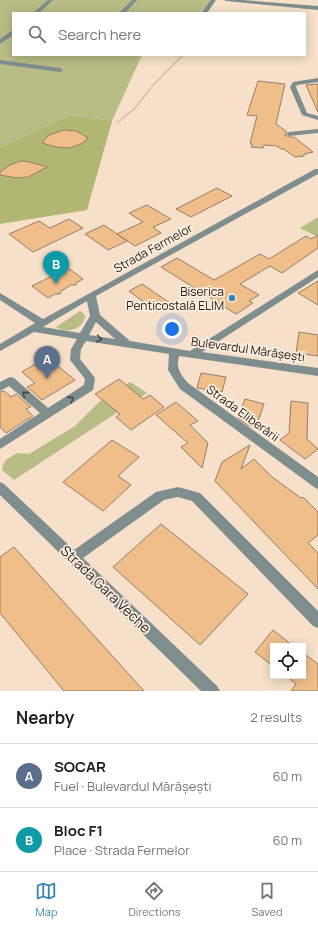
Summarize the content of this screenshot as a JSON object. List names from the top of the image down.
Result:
{
  "streets": {
    "street": [
      "Strada Fermelor",
      "Bulevardul Mărășești",
      "Strada Eliberării",
      "Strada Gara Veche"
    ]
  },
  "crossings": [
    ["Strada Fermelor", "Bulevardul Mărășești"],
    ["Bulevardul Mărășești", "Strada Eliberării"]
  ],
  "places": ["Biserica Penticostală ELIM"],
  "page": {
    "search": "Search here",
    "pins": ["B", "A"],
    "heading": ["Nearby", "2 results"],
    "list": [
      {
        "mark": "A",
        "name": "SOCAR",
        "note": "Fuel · Bulevardul Mărășești",
        "value": "60 m"
      },
      {
        "mark": "B",
        "name": "Bloc F1",
        "note": "Place · Strada Fermelor",
        "value": "60 m"
      }
    ],
    "nav": ["Map", "Directions", "Saved"]
  }
}
